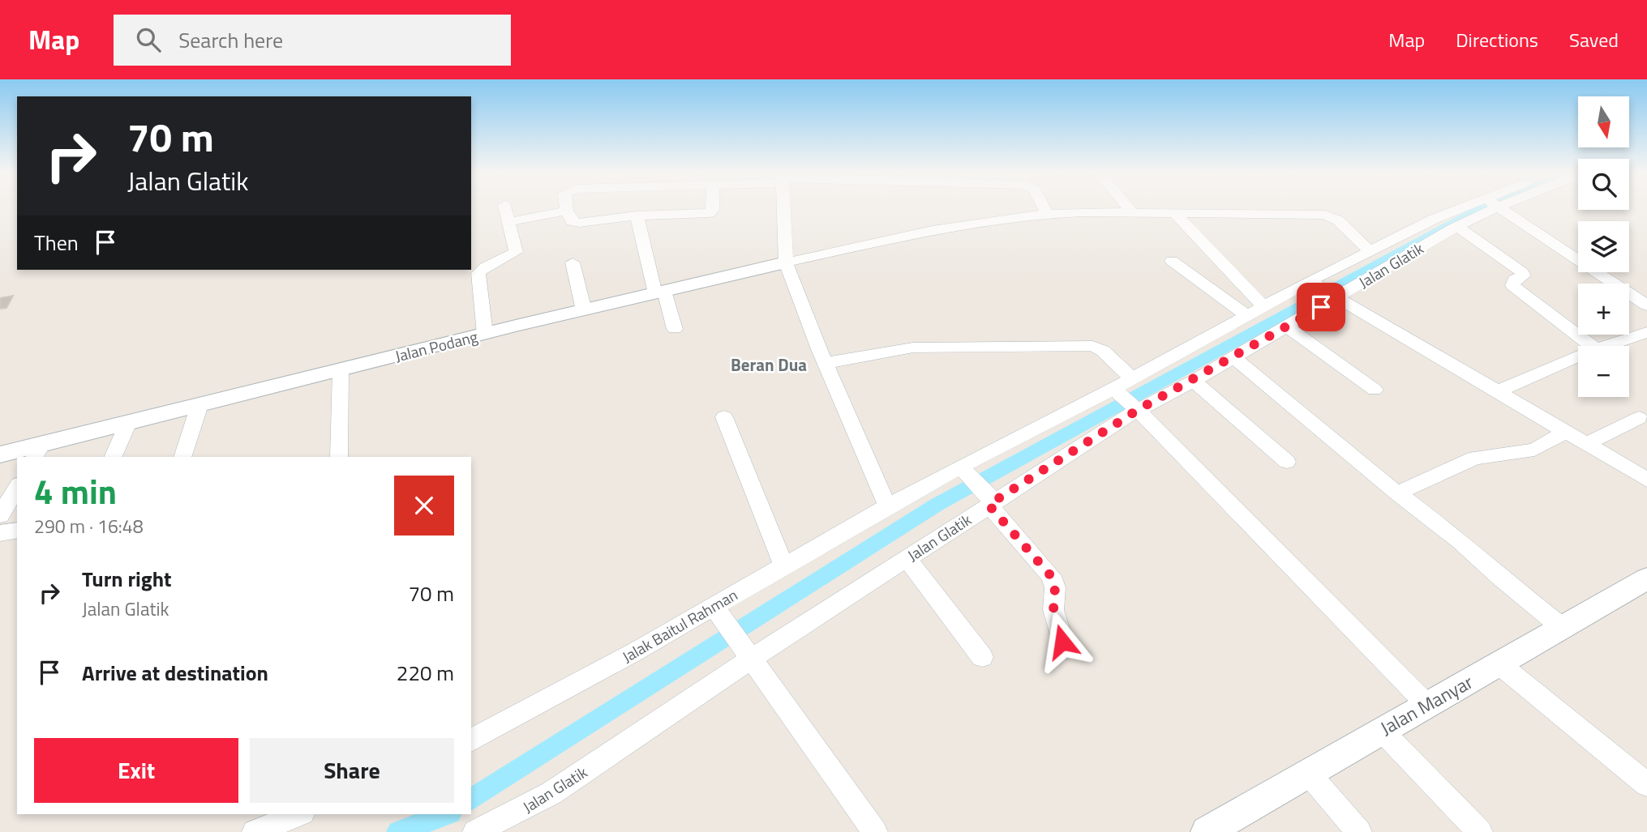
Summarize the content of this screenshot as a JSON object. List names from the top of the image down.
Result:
{
  "streets": {
    "street": [
      "Jalan Glatik",
      "Jalan Podang",
      "Jalak Baitul Rahman",
      "Jalan Manyar"
    ]
  },
  "crossings": [
    ["Jalan Glatik", "Jalak Baitul Rahman"]
  ],
  "districts": ["Beran Dua"],
  "north": "bottom",
  "page": {
    "header": "Map",
    "search": "Search here",
    "nav": ["Map", "Directions", "Saved"],
    "map_buttons": ["+", "−"],
    "turn": ["70 m", "Jalan Glatik"],
    "then": "Then",
    "heading": ["4 min", "290 m · 16:48"],
    "list": [
      {
        "name": "Turn right",
        "note": "Jalan Glatik",
        "value": "70 m"
      },
      {
        "name": "Arrive at destination",
        "value": "220 m"
      }
    ],
    "buttons": ["Exit", "Share"]
  }
}
